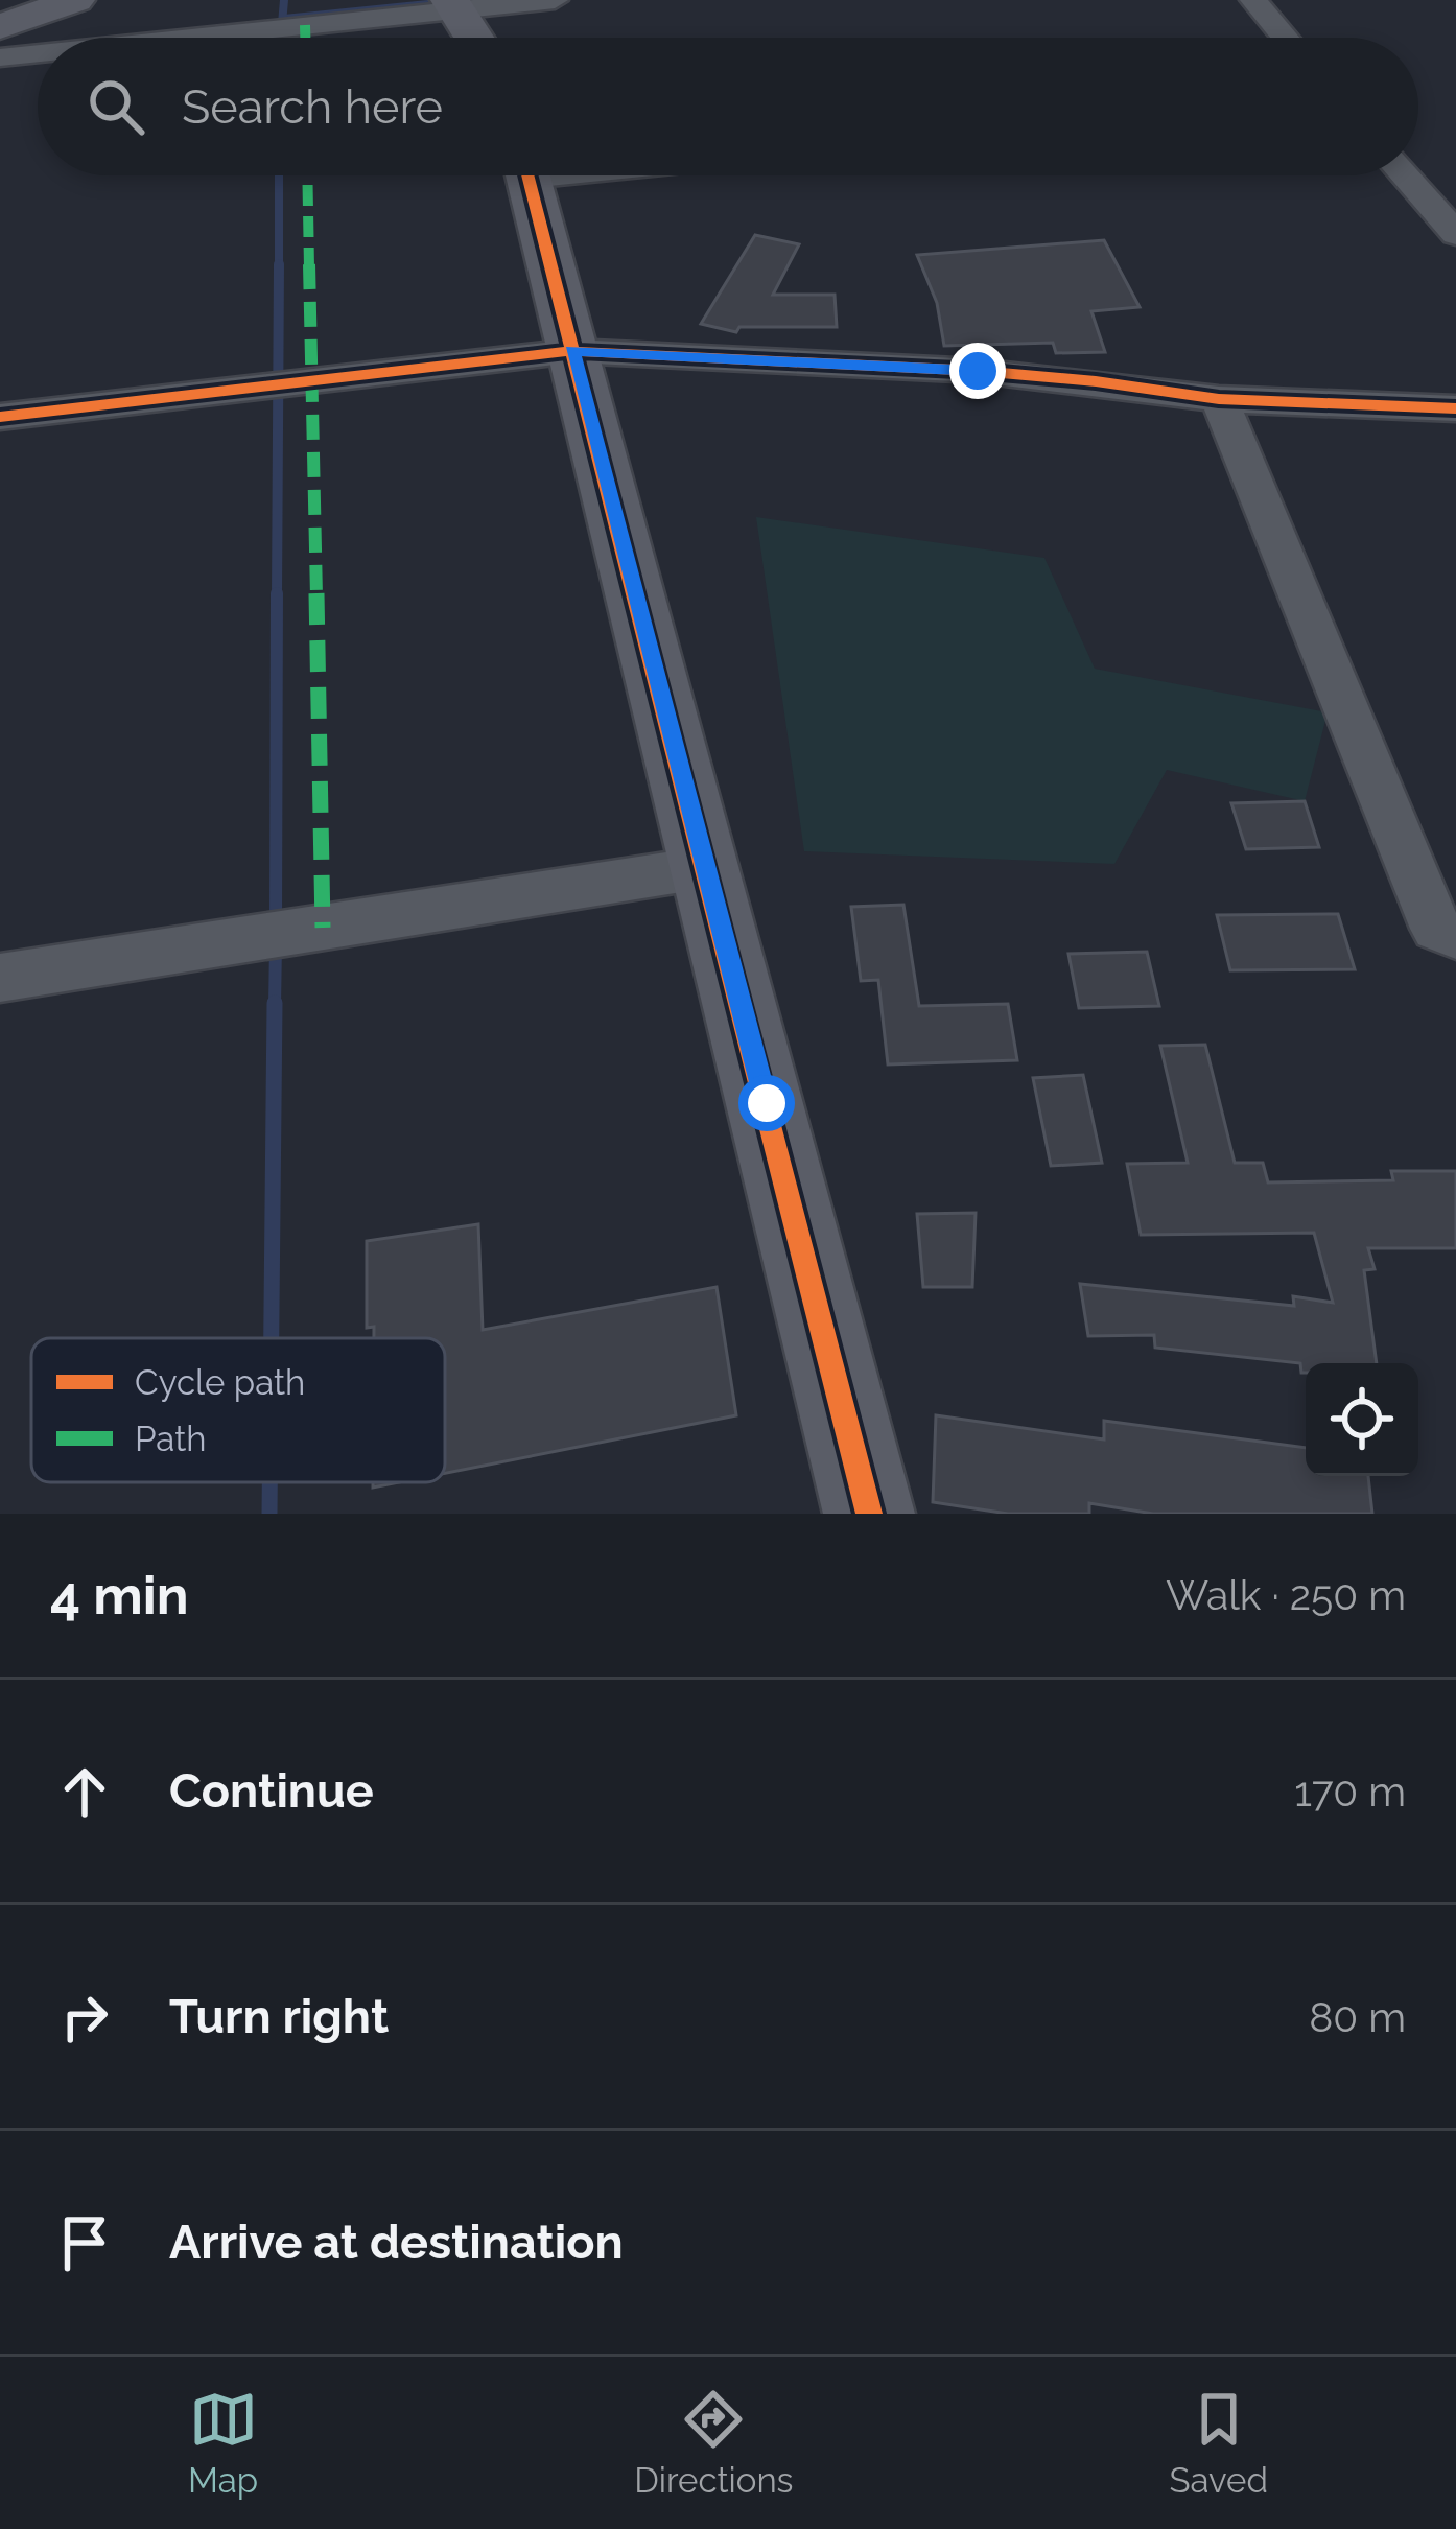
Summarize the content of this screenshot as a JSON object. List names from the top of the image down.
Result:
{
  "legend": ["Cycle path", "Path"],
  "page": {
    "search": "Search here",
    "heading": ["4 min", "Walk · 250 m"],
    "list": [
      ["Continue", "170 m"],
      ["Turn right", "80 m"],
      "Arrive at destination"
    ],
    "nav": ["Map", "Directions", "Saved"]
  }
}
